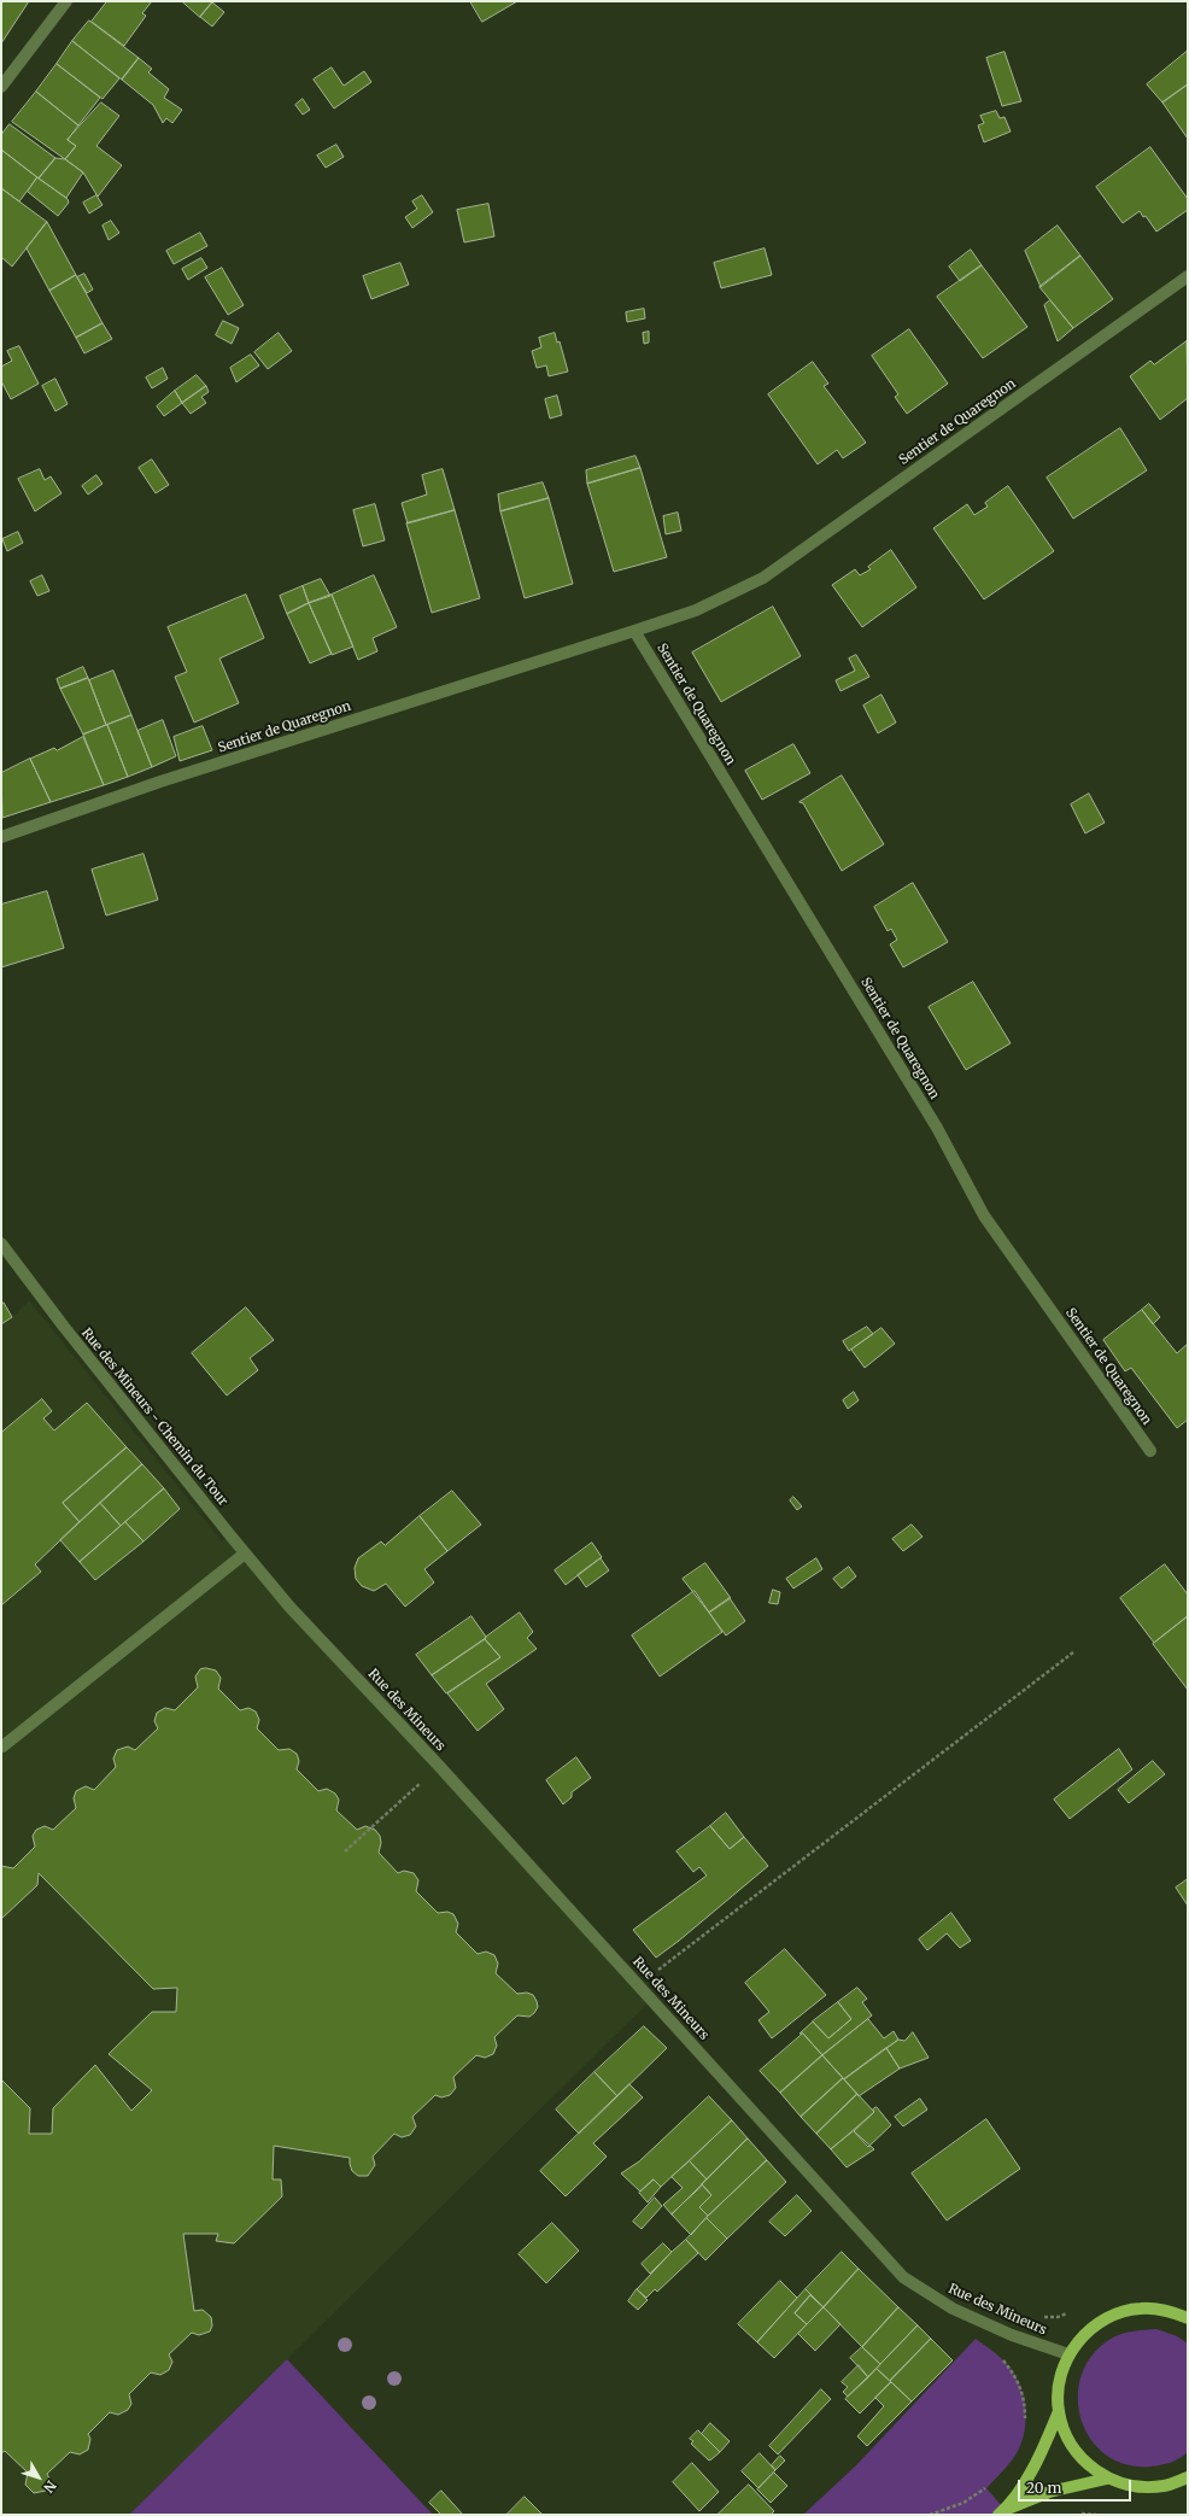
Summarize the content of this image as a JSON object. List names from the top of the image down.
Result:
{
  "streets": {
    "street": ["Sentier de Quaregnon", "Rue des Mineurs - Chemin du Tour", "Rue des Mineurs"]
  },
  "crossings": [
    ["Rue des Mineurs - Chemin du Tour", "Rue des Mineurs"]
  ],
  "scale_bar": "20 m",
  "north": "bottom right"
}
